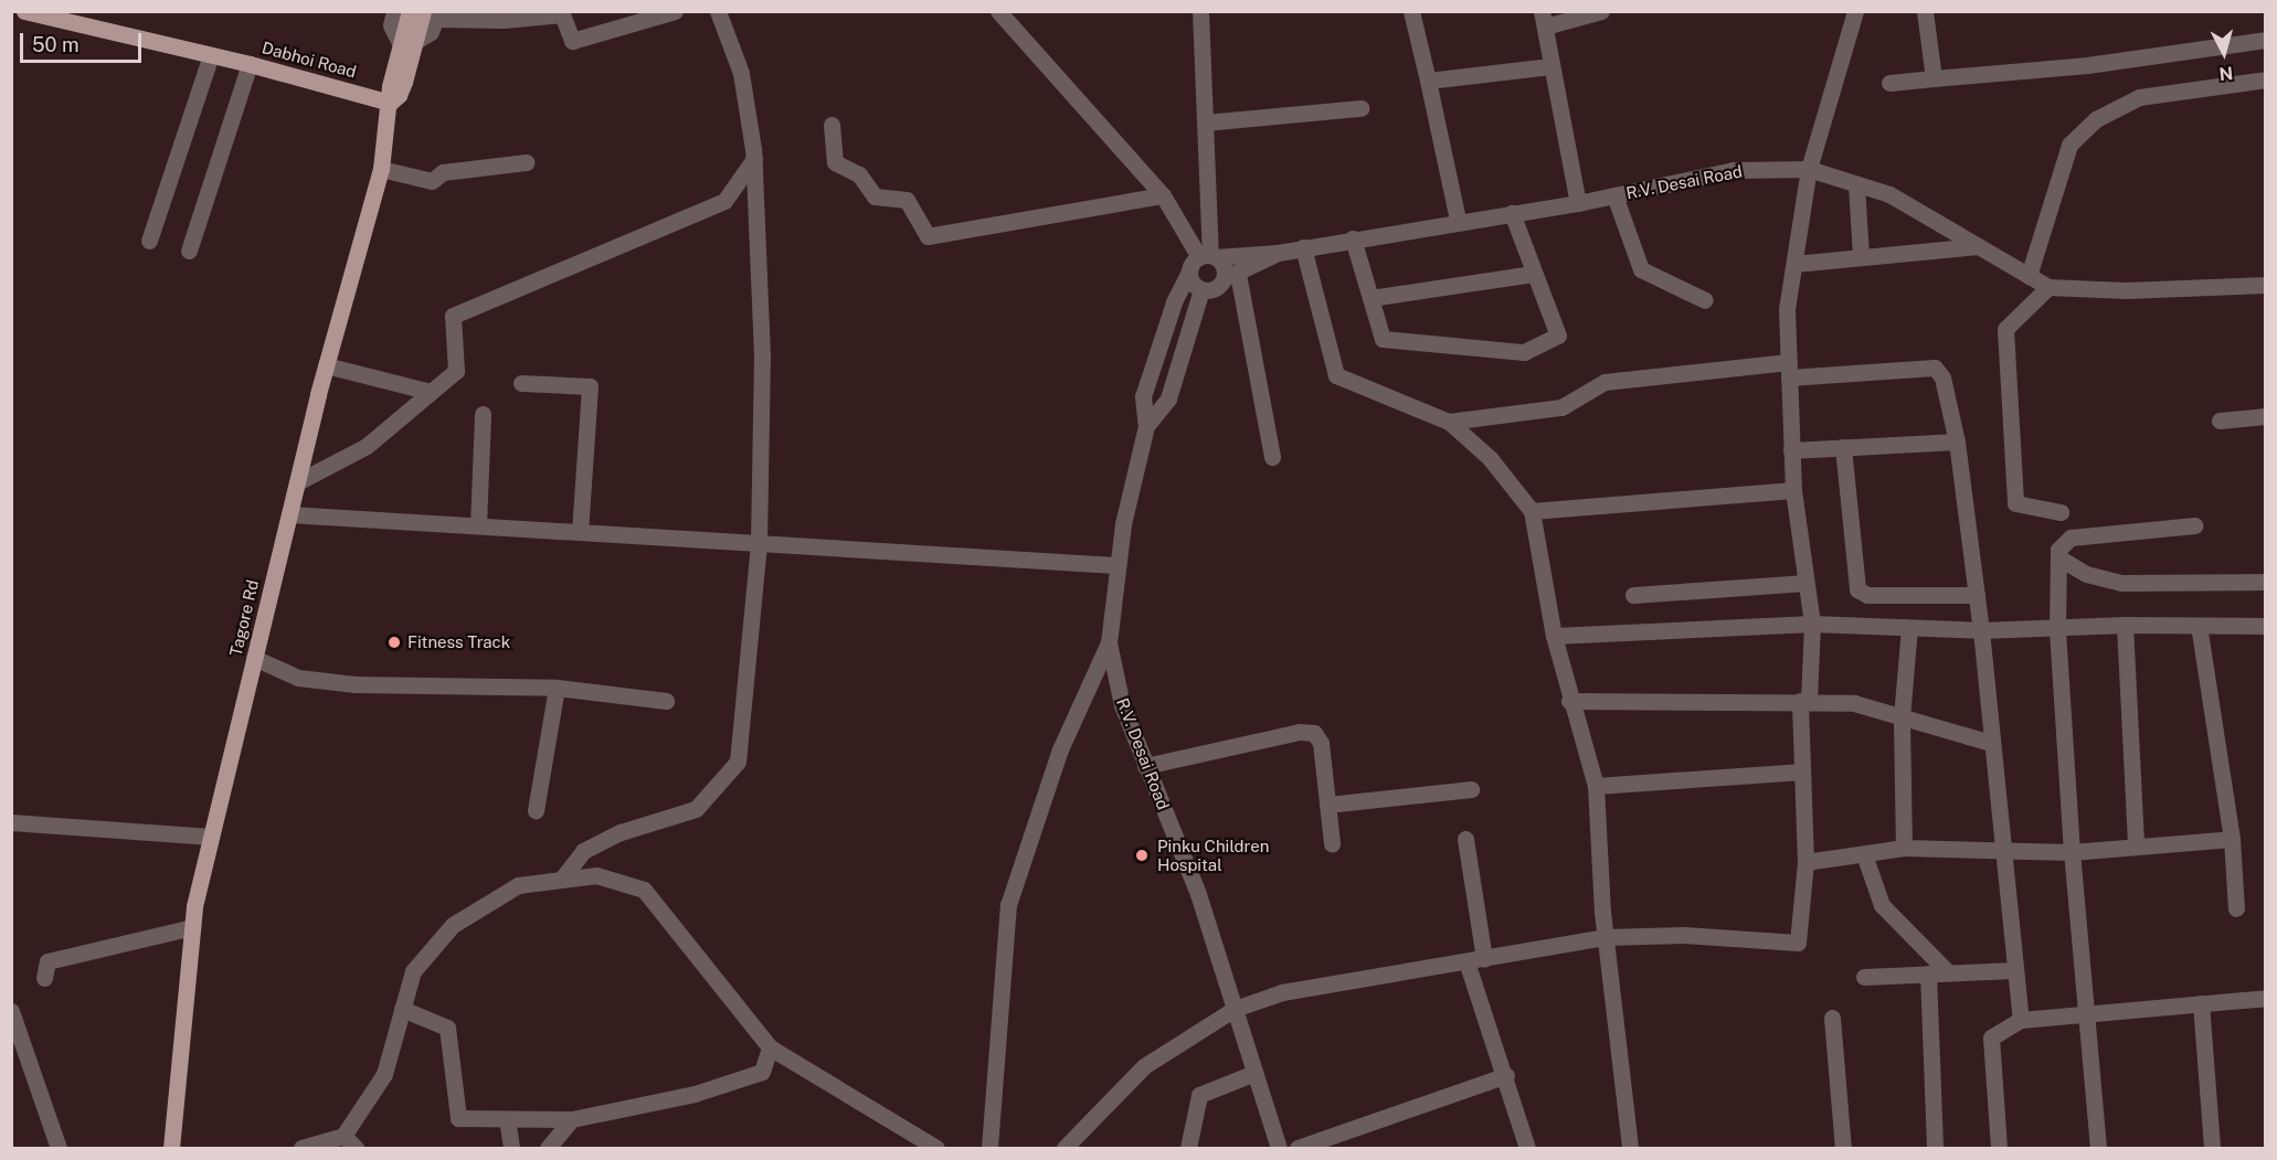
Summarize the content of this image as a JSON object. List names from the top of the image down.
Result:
{
  "streets": {
    "main road": ["Dabhoi Road", "Tagore Rd"],
    "street": ["R.V. Desai Road"]
  },
  "crossings": [
    ["Dabhoi Road", "Tagore Rd"]
  ],
  "places": ["Fitness Track", "Pinku Children Hospital"],
  "scale_bar": "50 m",
  "north": "bottom"
}
